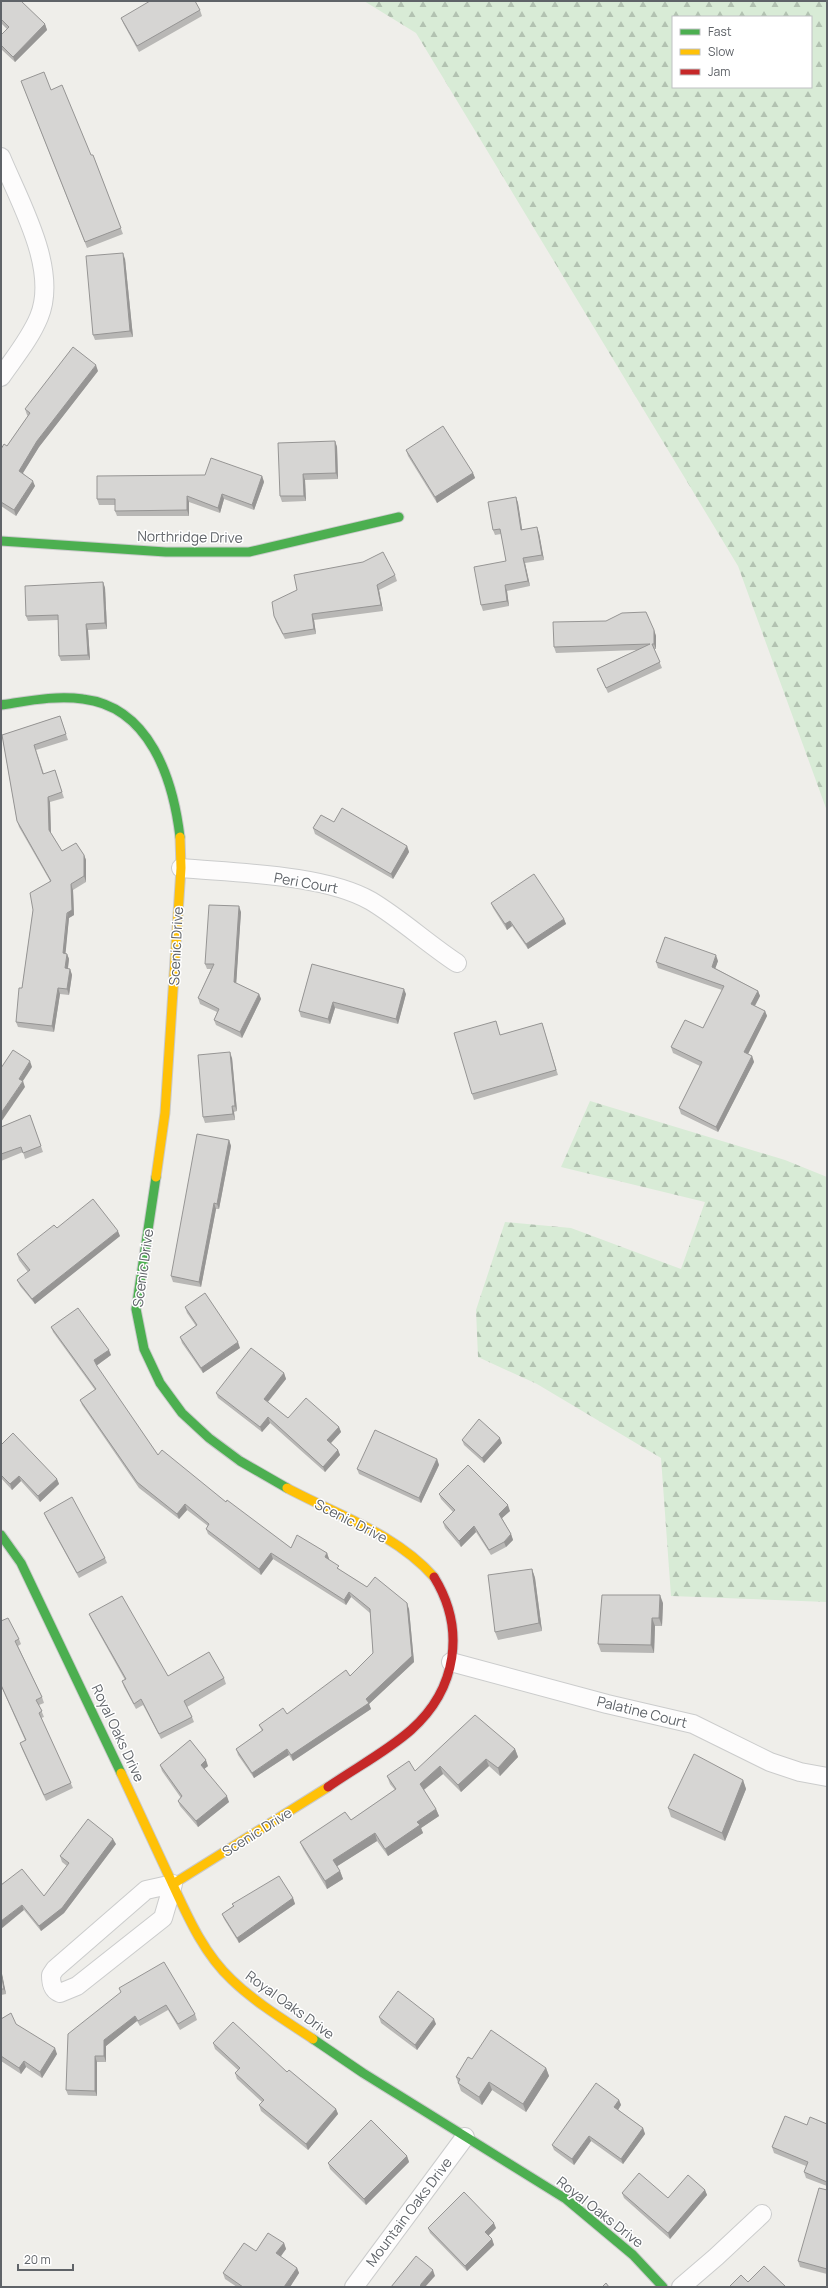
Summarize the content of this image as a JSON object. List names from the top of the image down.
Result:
{
  "streets": {
    "street": [
      "Northridge Drive",
      "Peri Court",
      "Scenic Drive",
      "Palatine Court",
      "Royal Oaks Drive",
      "Mountain Oaks Drive"
    ]
  },
  "crossings": [
    ["Peri Court", "Scenic Drive"],
    ["Scenic Drive", "Palatine Court"],
    ["Scenic Drive", "Royal Oaks Drive"],
    ["Royal Oaks Drive", "Mountain Oaks Drive"]
  ],
  "legend": ["Fast", "Slow", "Jam"],
  "scale_bar": "20 m"
}
